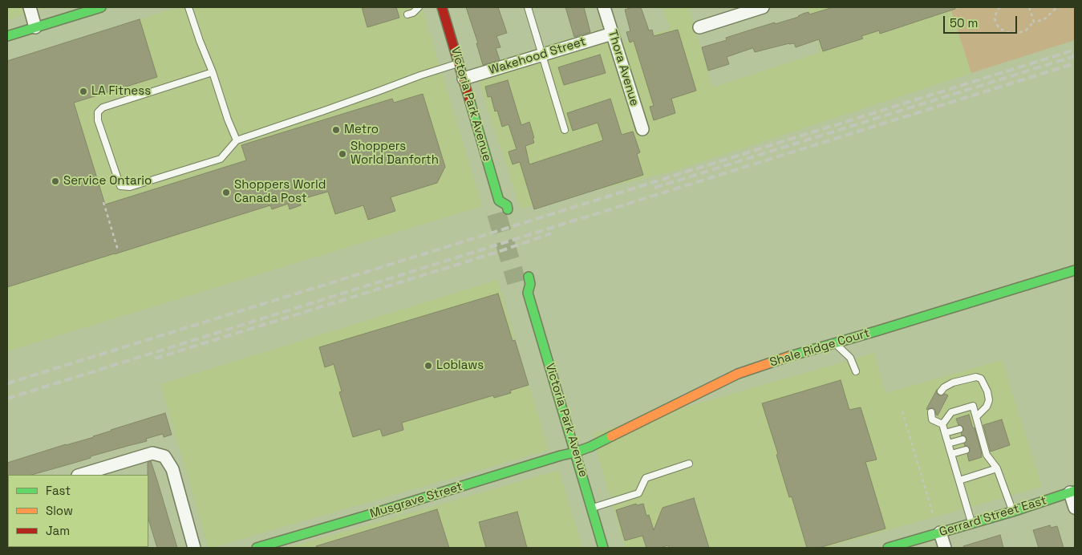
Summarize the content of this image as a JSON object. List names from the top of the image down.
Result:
{
  "streets": {
    "street": [
      "Wakehood Street",
      "Thora Avenue",
      "Victoria Park Avenue",
      "Shale Ridge Court",
      "Musgrave Street",
      "Gerrard Street East"
    ]
  },
  "crossings": [
    ["Wakehood Street", "Thora Avenue"],
    ["Wakehood Street", "Victoria Park Avenue"],
    ["Victoria Park Avenue", "Shale Ridge Court"],
    ["Victoria Park Avenue", "Musgrave Street"],
    ["Shale Ridge Court", "Musgrave Street"]
  ],
  "places": [
    "LA Fitness",
    "Metro",
    "Shoppers World Danforth",
    "Service Ontario",
    "Shoppers World Canada Post",
    "Loblaws"
  ],
  "legend": ["Fast", "Slow", "Jam"],
  "scale_bar": "50 m"
}
